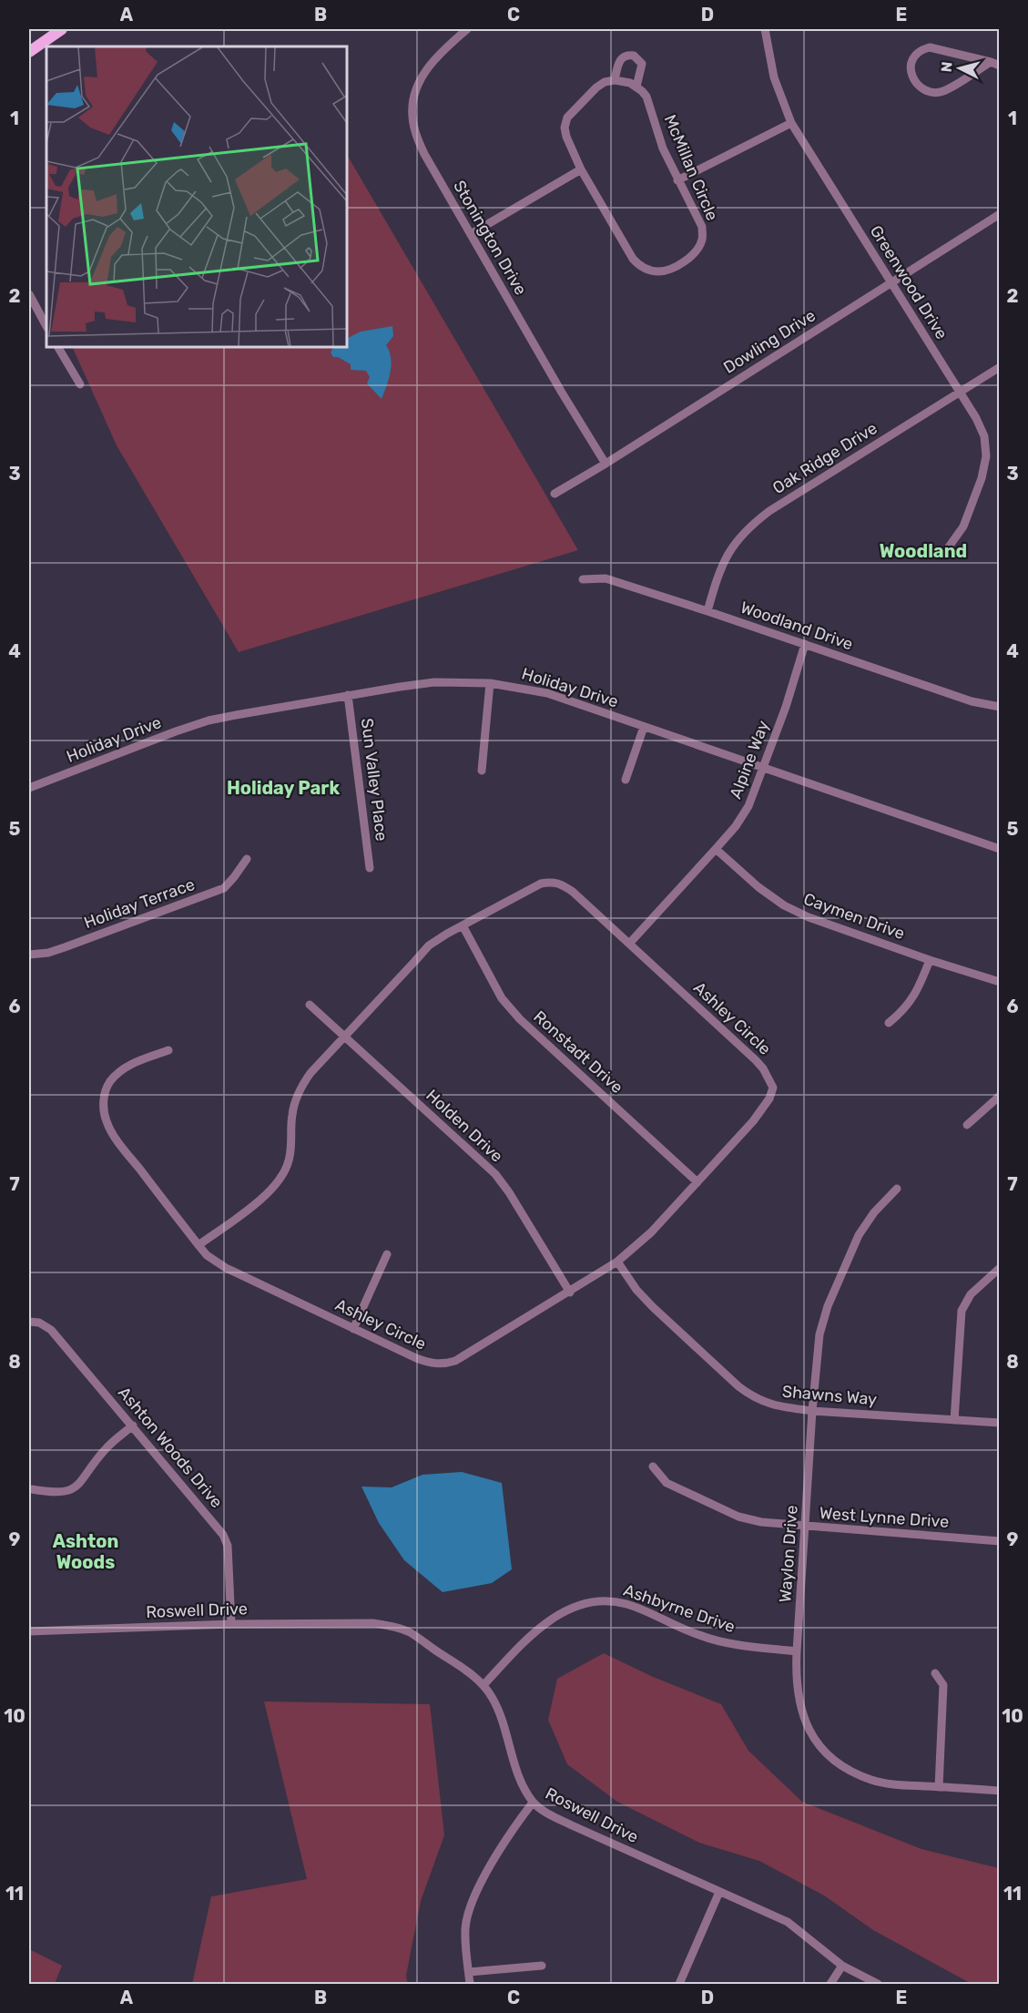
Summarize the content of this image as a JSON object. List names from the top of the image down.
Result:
{
  "streets": {
    "street": [
      "McMillan Circle",
      "Stonington Drive",
      "Greenwood Drive",
      "Dowling Drive",
      "Oak Ridge Drive",
      "Woodland Drive",
      "Holiday Drive",
      "Alpine Way",
      "Sun Valley Place",
      "Holiday Terrace",
      "Caymen Drive",
      "Ashley Circle",
      "Ronstadt Drive",
      "Holden Drive",
      "Shawns Way",
      "Ashton Woods Drive",
      "West Lynne Drive",
      "Waylon Drive",
      "Ashbyrne Drive",
      "Roswell Drive"
    ]
  },
  "crossings": [
    ["Stonington Drive", "Dowling Drive"],
    ["Greenwood Drive", "Dowling Drive"],
    ["Greenwood Drive", "Oak Ridge Drive"],
    ["Oak Ridge Drive", "Woodland Drive"],
    ["Woodland Drive", "Alpine Way"],
    ["Holiday Drive", "Alpine Way"],
    ["Holiday Drive", "Sun Valley Place"],
    ["Alpine Way", "Caymen Drive"],
    ["Alpine Way", "Ashley Circle"],
    ["Ashley Circle", "Ronstadt Drive"],
    ["Ashley Circle", "Holden Drive"],
    ["Ashley Circle", "Shawns Way"],
    ["Shawns Way", "Waylon Drive"],
    ["Ashton Woods Drive", "Roswell Drive"],
    ["West Lynne Drive", "Waylon Drive"],
    ["Waylon Drive", "Ashbyrne Drive"],
    ["Ashbyrne Drive", "Roswell Drive"]
  ],
  "districts": ["Woodland", "Holiday Park", "Ashton Woods"],
  "north": "left",
  "grid": {
    "columns": [
      "A",
      "B",
      "C",
      "D",
      "E"
    ],
    "rows": [
      "1",
      "2",
      "3",
      "4",
      "5",
      "6",
      "7",
      "8",
      "9",
      "10",
      "11"
    ]
  }
}
